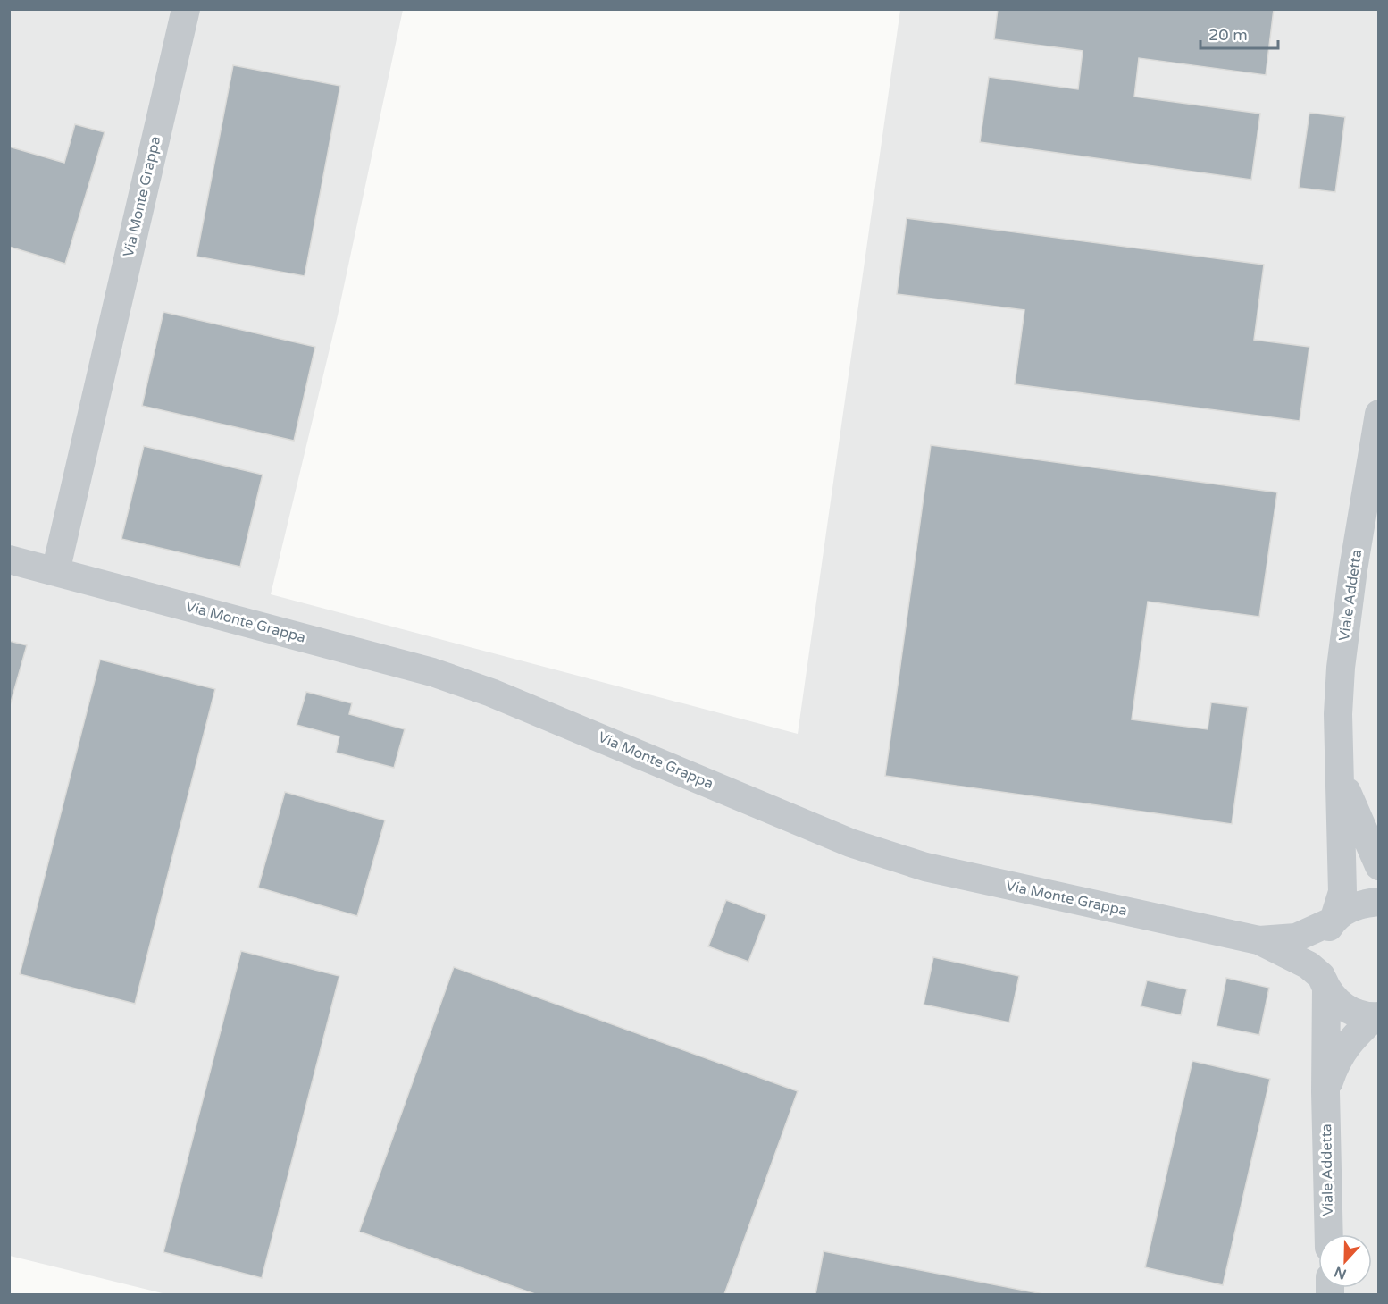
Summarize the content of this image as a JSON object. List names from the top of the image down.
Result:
{
  "streets": {
    "street": ["Via Monte Grappa", "Viale Addetta"]
  },
  "scale_bar": "20 m",
  "north": "bottom"
}
